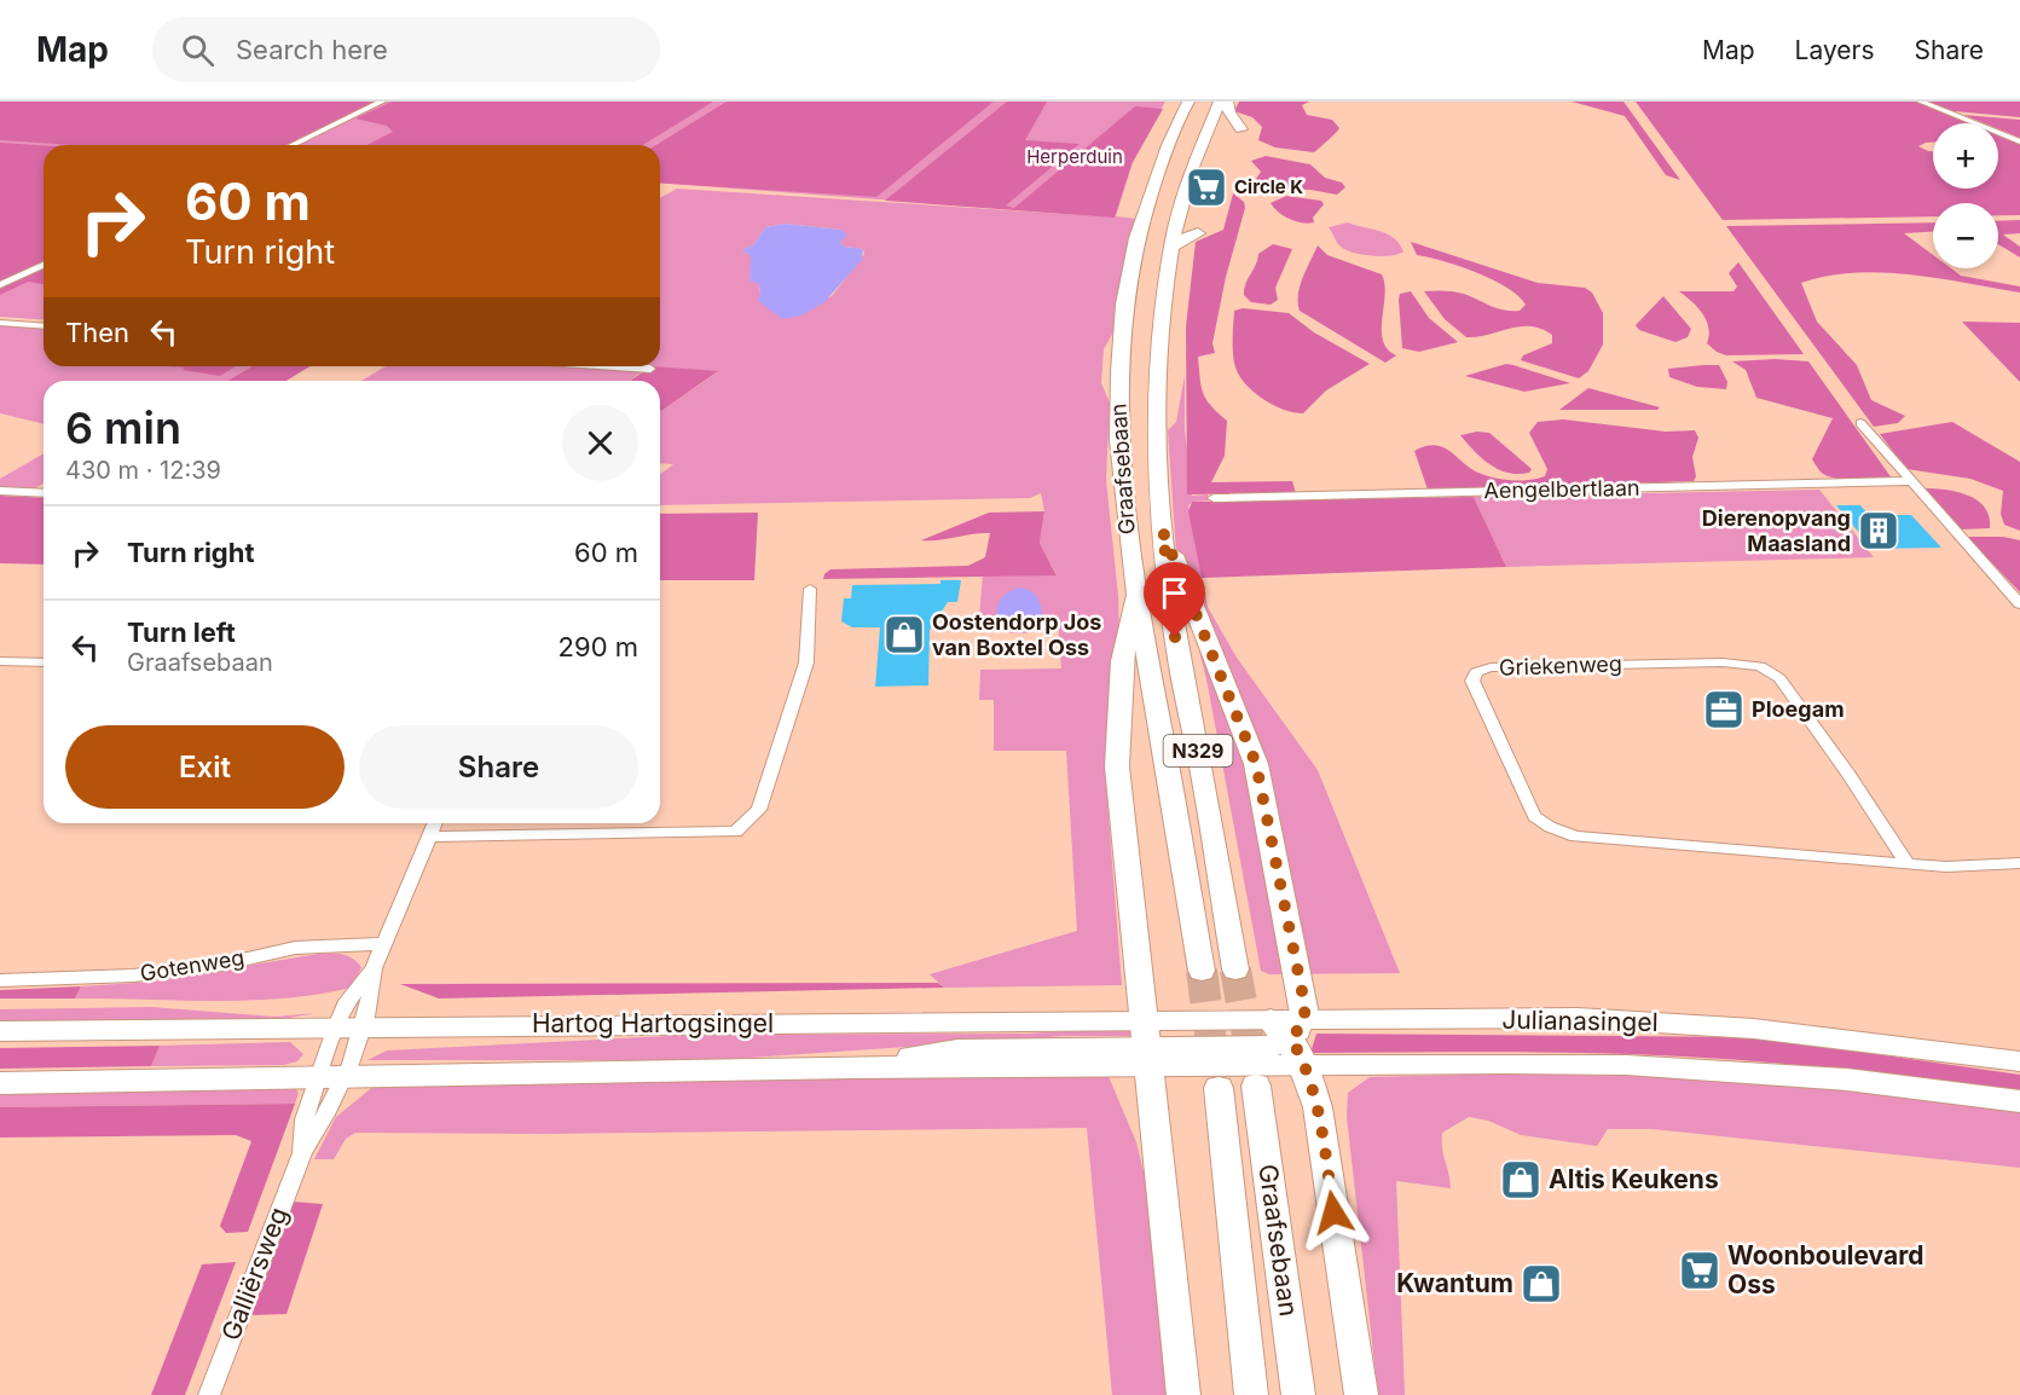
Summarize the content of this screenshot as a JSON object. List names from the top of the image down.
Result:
{
  "streets": {
    "main road": ["Graafsebaan", "N329"],
    "street": [
      "Aengelbertlaan",
      "Griekenweg",
      "Gotenweg",
      "Julianasingel",
      "Hartog Hartogsingel",
      "Galliërsweg"
    ]
  },
  "crossings": [
    ["Graafsebaan", "N329"],
    ["N329", "Julianasingel"],
    ["N329", "Hartog Hartogsingel"],
    ["Gotenweg", "Galliërsweg"],
    ["Julianasingel", "Hartog Hartogsingel"],
    ["Hartog Hartogsingel", "Galliërsweg"]
  ],
  "parks": ["Herperduin"],
  "places": {
    "supermarket": ["Circle K", "Woonboulevard Oss"],
    "building": ["Dierenopvang Maasland"],
    "shop": ["Oostendorp Jos van Boxtel Oss", "Altis Keukens", "Kwantum"],
    "office": ["Ploegam"]
  },
  "page": {
    "header": "Map",
    "search": "Search here",
    "nav": ["Map", "Layers", "Share"],
    "map_buttons": ["+", "−"],
    "turn": ["60 m", "Turn right"],
    "then": "Then",
    "heading": ["6 min", "430 m · 12:39"],
    "list": [
      {
        "name": "Turn right",
        "value": "60 m"
      },
      {
        "name": "Turn left",
        "note": "Graafsebaan",
        "value": "290 m"
      }
    ],
    "buttons": ["Exit", "Share"]
  }
}
